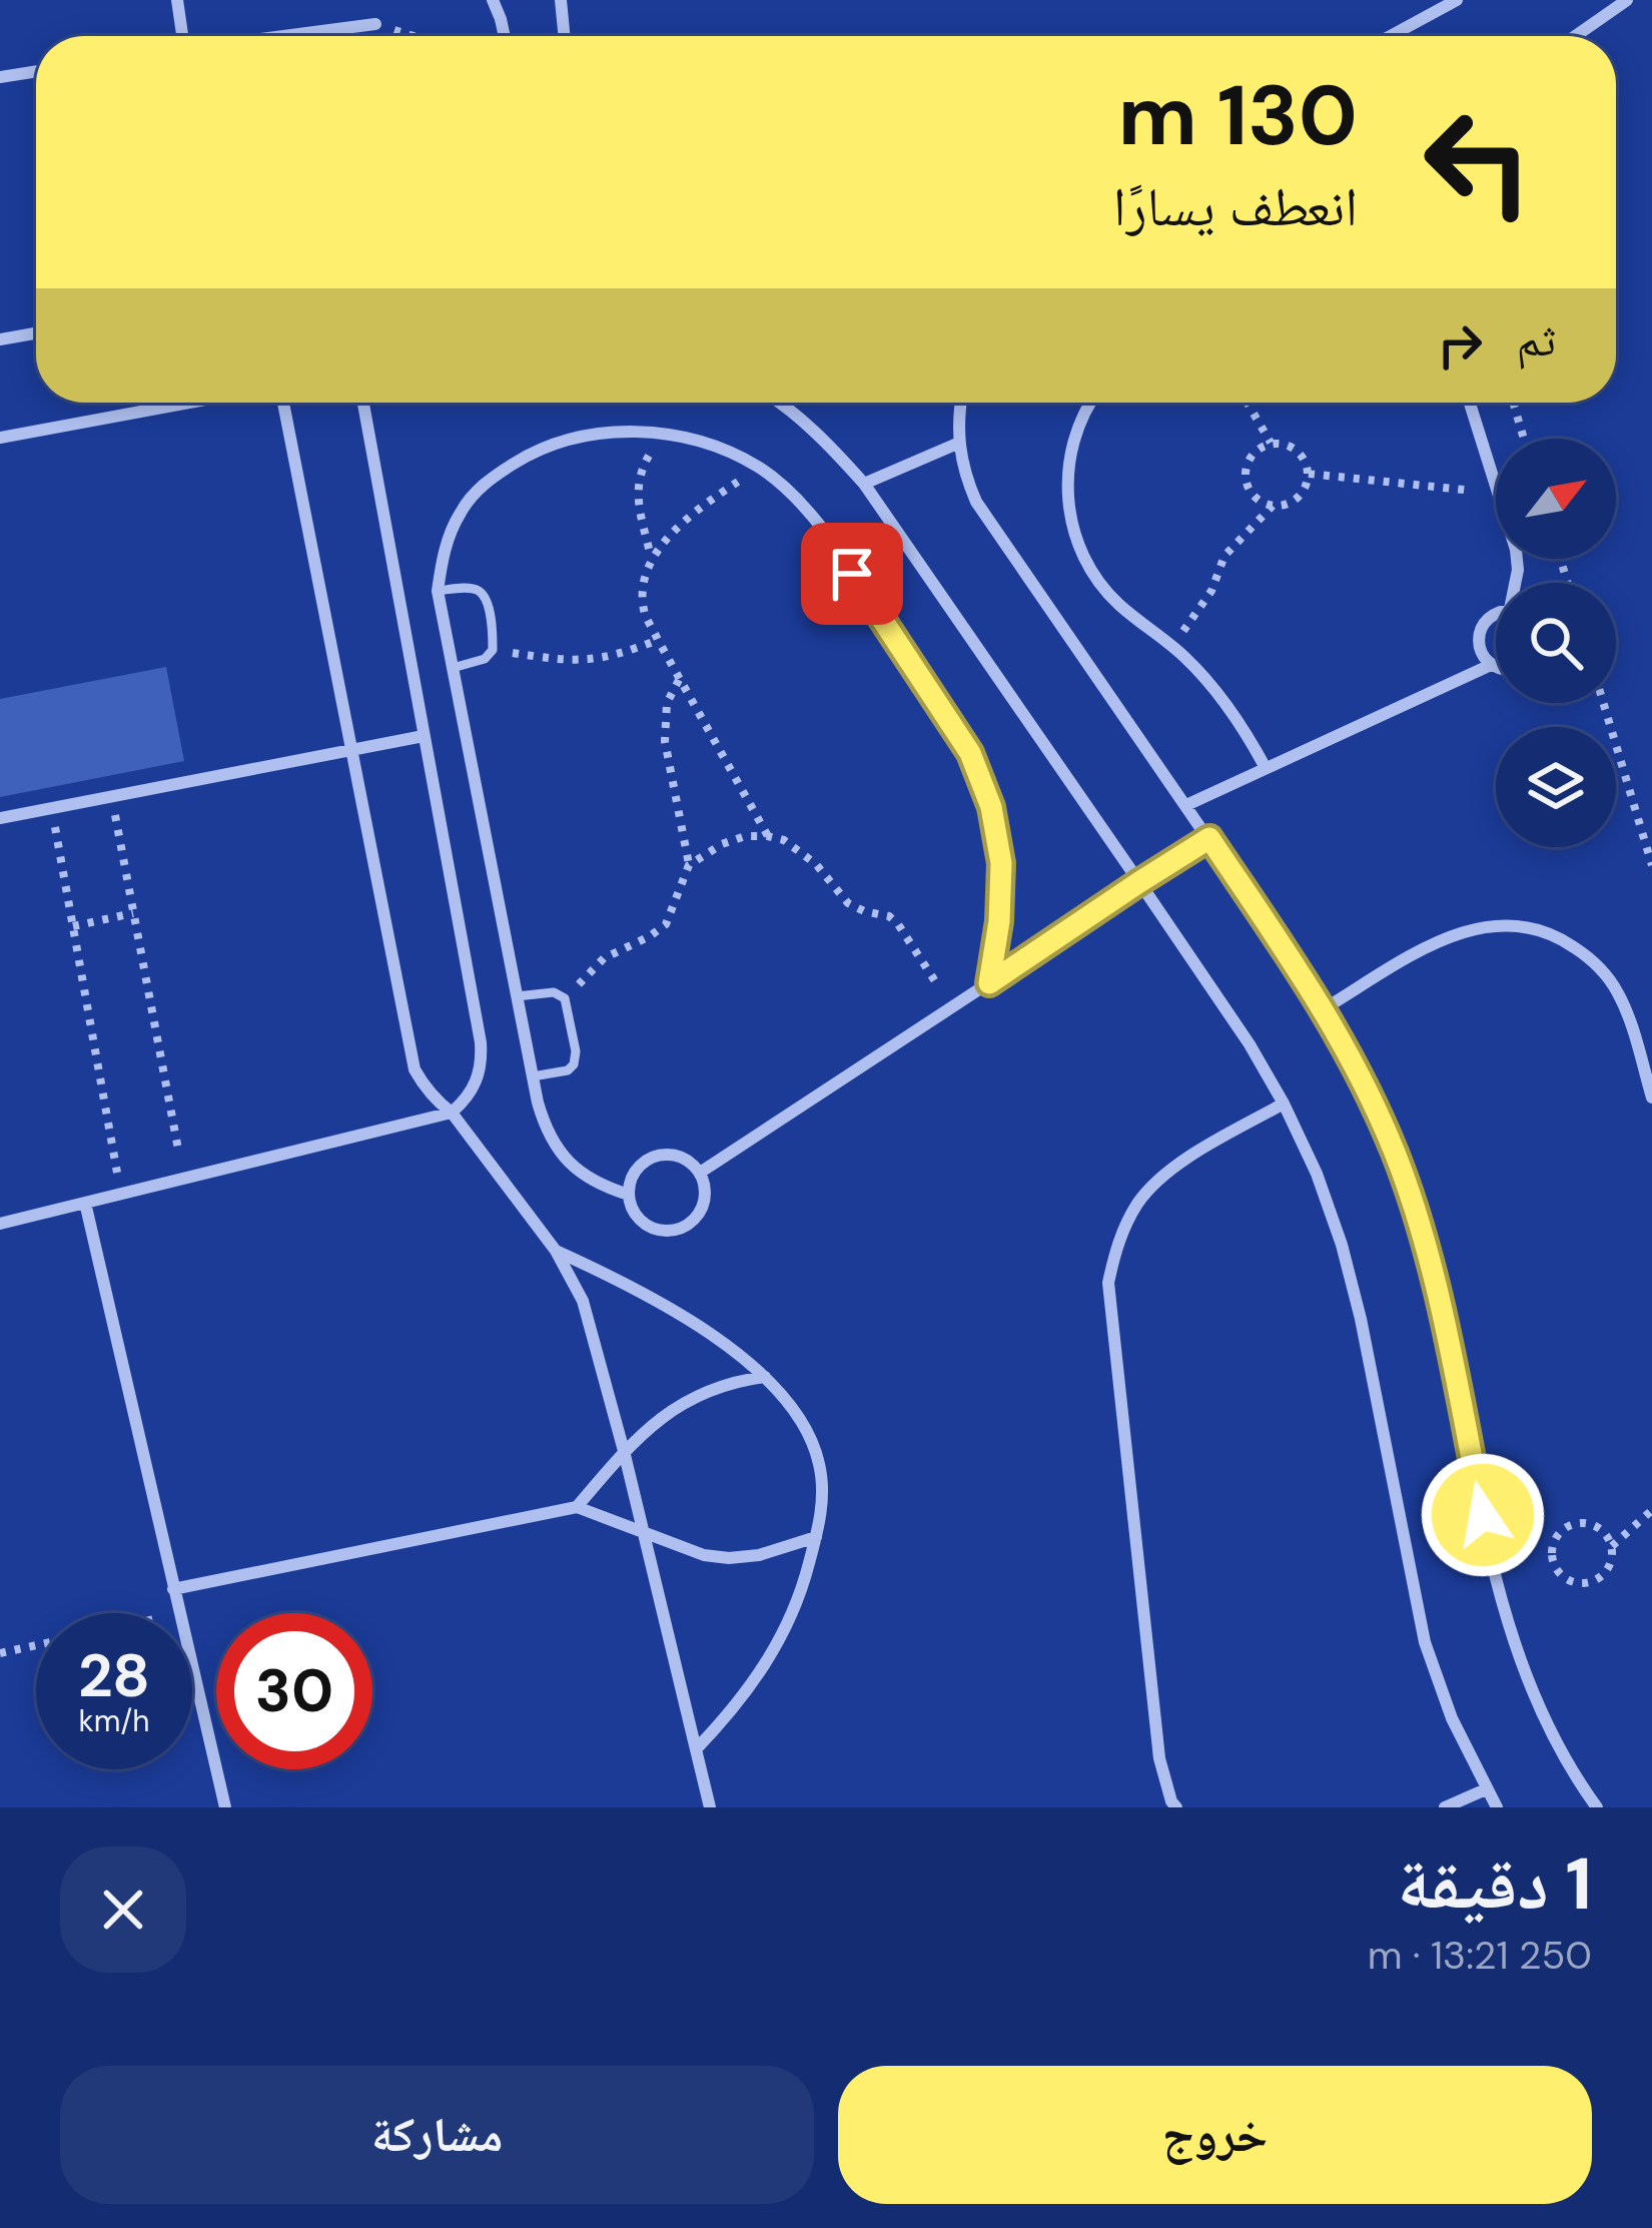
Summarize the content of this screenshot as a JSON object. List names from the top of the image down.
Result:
{
  "north": "top right",
  "page": {
    "turn": ["130 m", "انعطف يسارًا"],
    "then": "ثم",
    "speed": "28 km/h",
    "limit": "30",
    "heading": ["1 دقيقة", "250 m · 13:21"],
    "buttons": ["خروج", "مشاركة"]
  }
}
